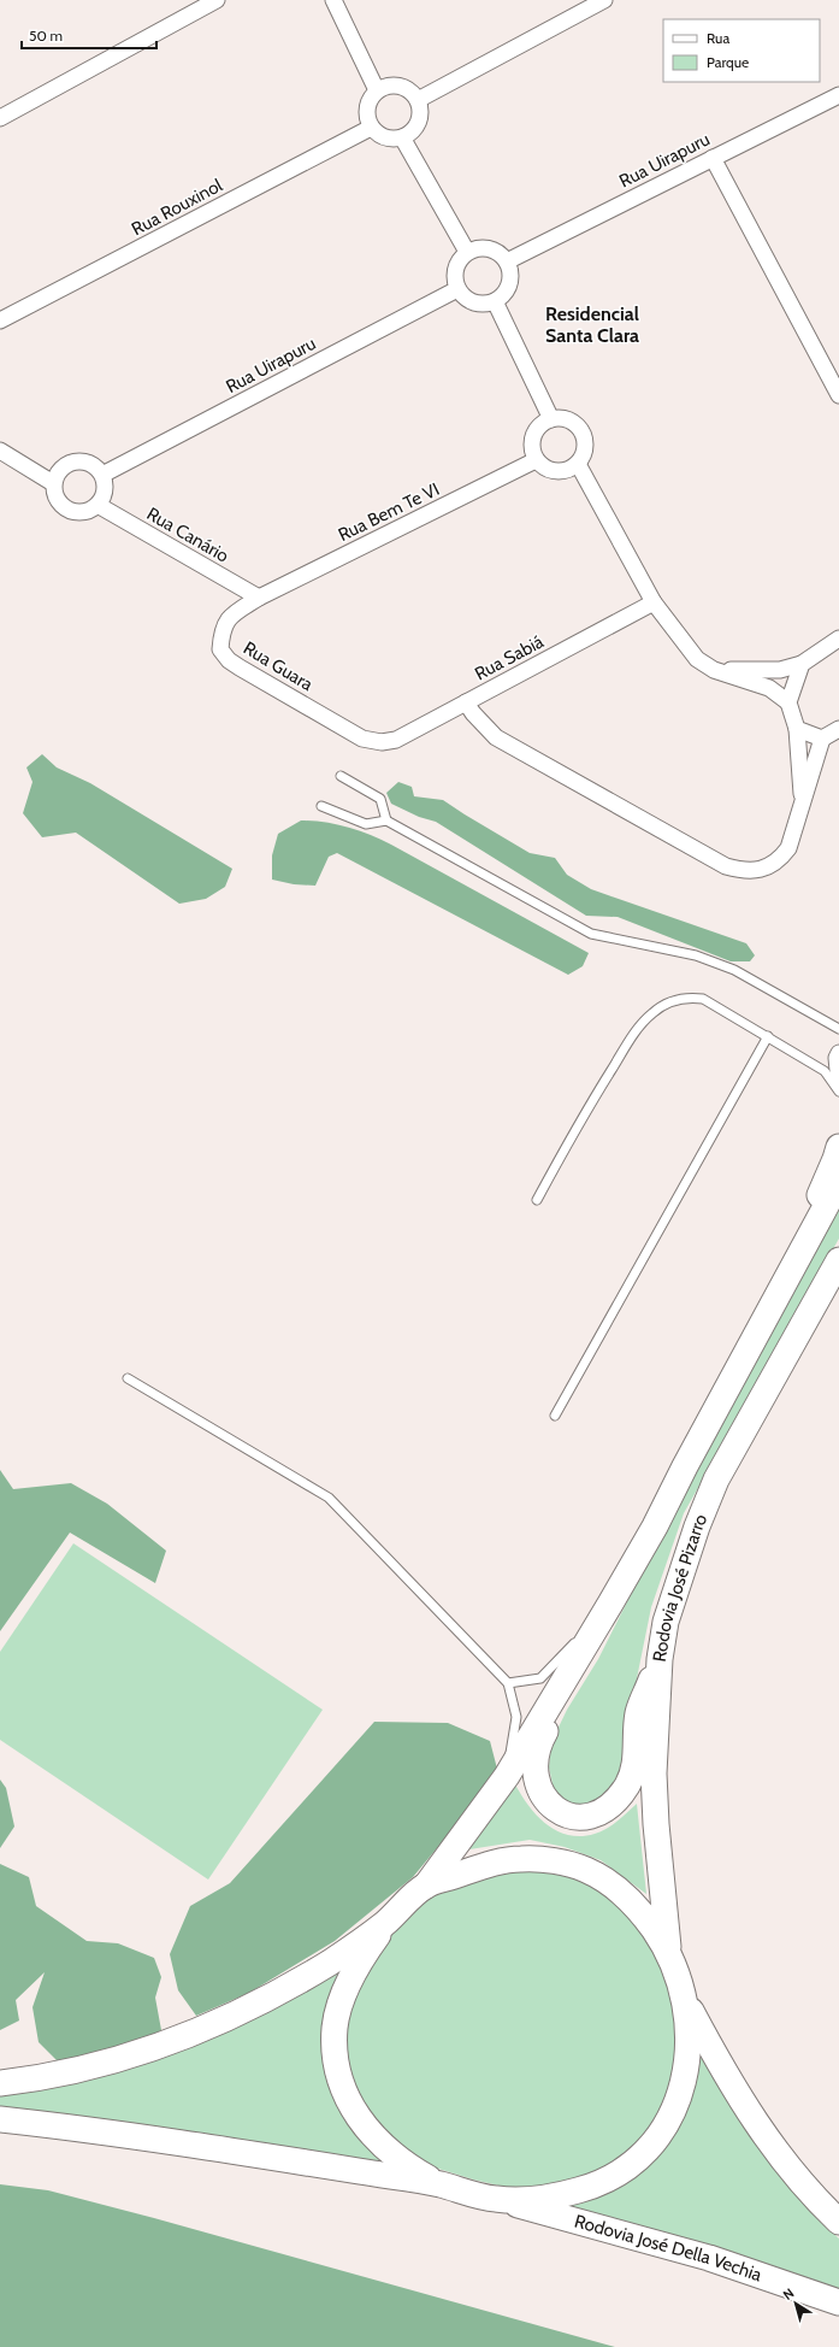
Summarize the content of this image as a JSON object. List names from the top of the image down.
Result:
{
  "streets": {
    "main road": ["Rodovia José Pizarro", "Rodovia José Della Vechia"],
    "street": [
      "Rua Uirapuru",
      "Rua Rouxinol",
      "Rua Bem Te VI",
      "Rua Canário",
      "Rua Sabiá",
      "Rua Guara"
    ]
  },
  "crossings": [
    ["Rua Uirapuru", "Rua Canário"],
    ["Rua Bem Te VI", "Rua Canário"],
    ["Rua Bem Te VI", "Rua Guara"],
    ["Rua Canário", "Rua Guara"],
    ["Rua Sabiá", "Rua Guara"]
  ],
  "districts": ["Residencial Santa Clara"],
  "legend": ["Rua", "Parque"],
  "scale_bar": "50 m",
  "north": "top left"
}
